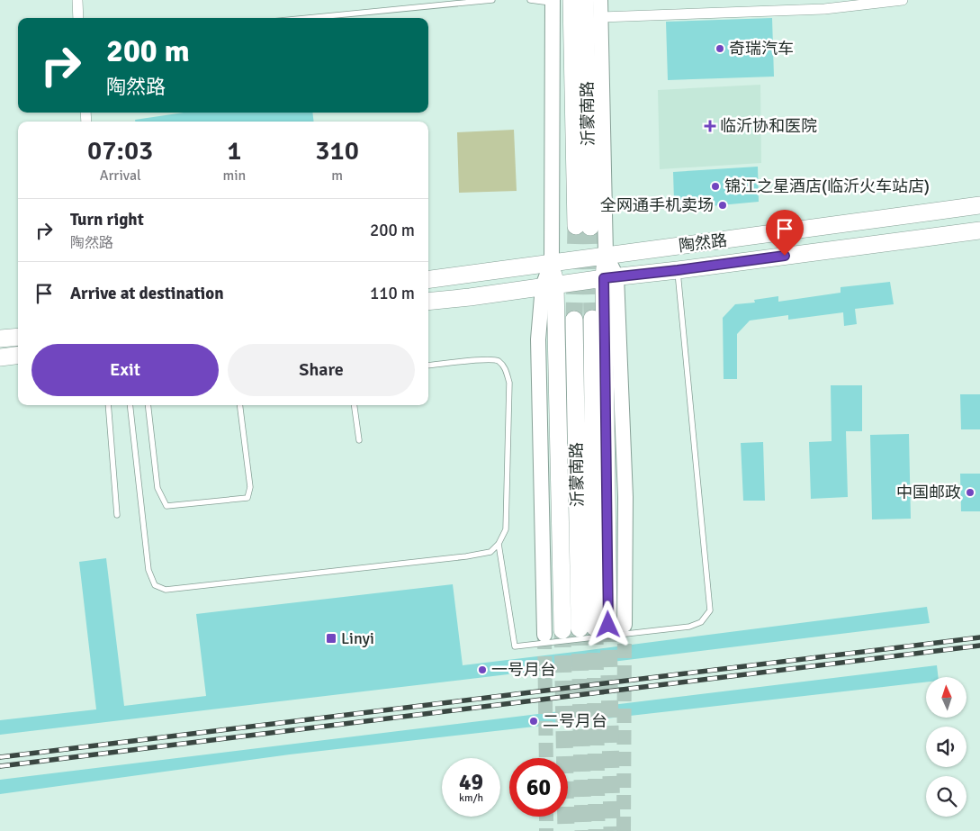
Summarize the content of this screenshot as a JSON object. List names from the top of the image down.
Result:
{
  "streets": {
    "main road": ["沂蒙南路", "陶然路"]
  },
  "places": {
    "other": [
      "奇瑞汽车",
      "锦江之星酒店(临沂火车站店)",
      "全网通手机卖场",
      "中国邮政",
      "一号月台",
      "二号月台"
    ],
    "health": ["临沂协和医院"],
    "transit": ["Linyi"]
  },
  "north": "top",
  "page": {
    "turn": ["200 m", "陶然路"],
    "eta": [
      "07:03",
      "Arrival",
      "1",
      "min",
      "310",
      "m"
    ],
    "list": [
      {
        "name": "Turn right",
        "note": "陶然路",
        "value": "200 m"
      },
      {
        "name": "Arrive at destination",
        "value": "110 m"
      }
    ],
    "buttons": ["Exit", "Share"],
    "speed": "49 km/h",
    "limit": "60"
  }
}
